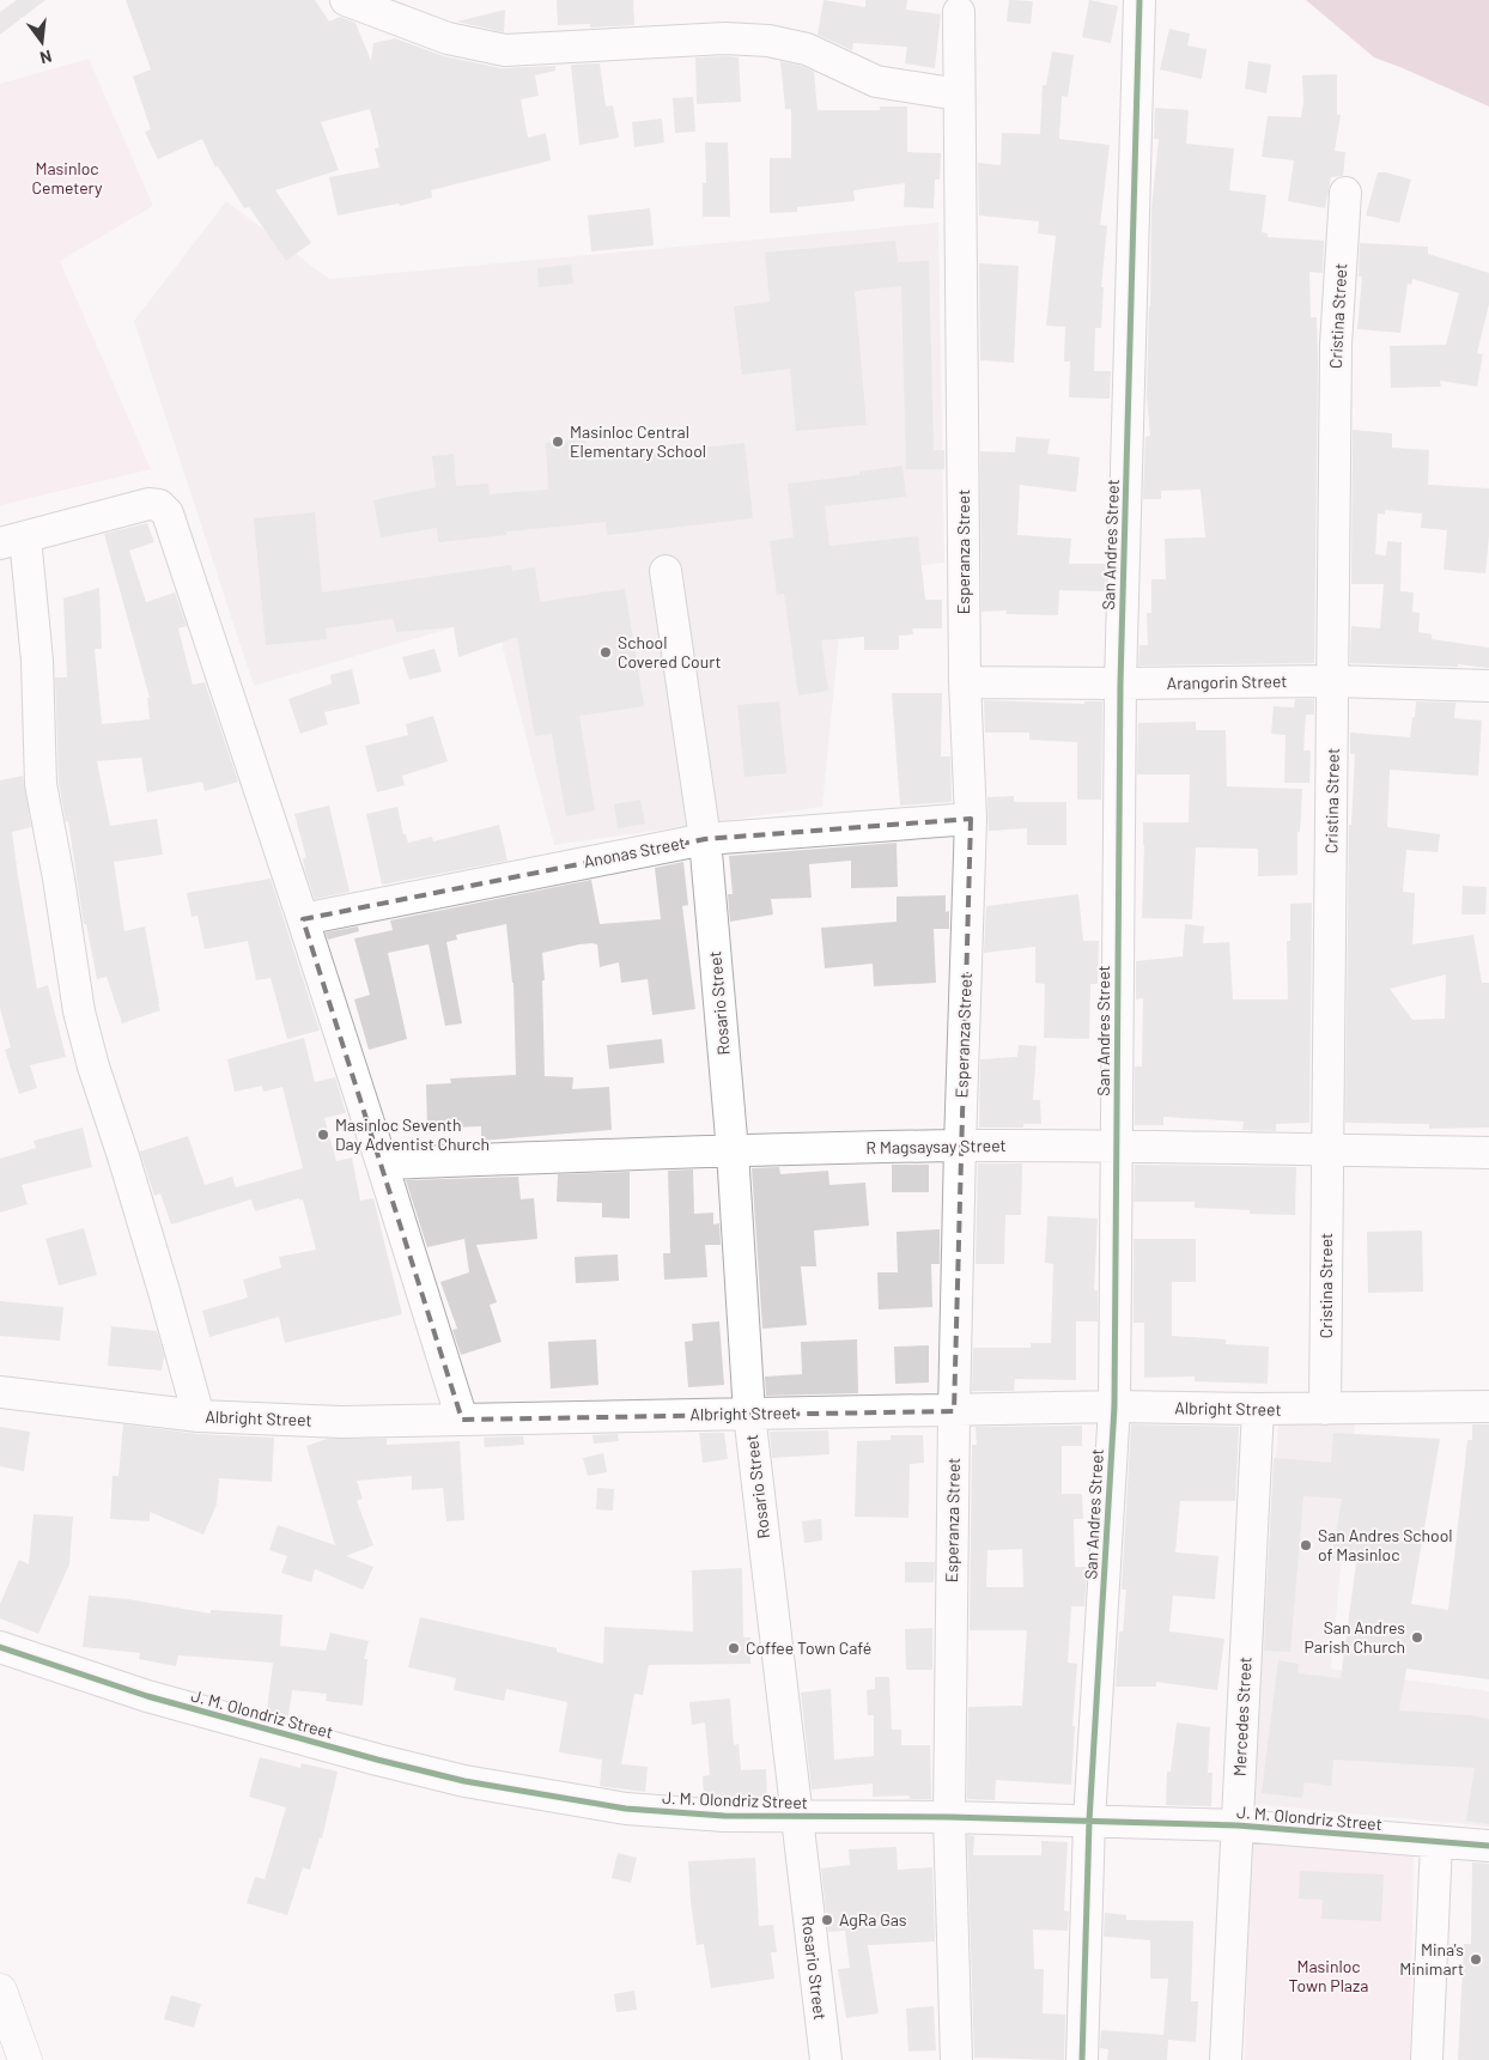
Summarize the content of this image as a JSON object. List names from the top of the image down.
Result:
{
  "streets": {
    "street": [
      "Cristina Street",
      "San Andres Street",
      "Esperanza Street",
      "Arangorin Street",
      "Anonas Street",
      "Rosario Street",
      "R Magsaysay Street",
      "Albright Street",
      "J. M. Olondriz Street",
      "Mercedes Street"
    ]
  },
  "crossings": [
    ["Cristina Street", "Arangorin Street"],
    ["Cristina Street", "R Magsaysay Street"],
    ["Cristina Street", "Albright Street"],
    ["San Andres Street", "Arangorin Street"],
    ["San Andres Street", "R Magsaysay Street"],
    ["San Andres Street", "Albright Street"],
    ["San Andres Street", "J. M. Olondriz Street"],
    ["Esperanza Street", "Arangorin Street"],
    ["Esperanza Street", "Anonas Street"],
    ["Esperanza Street", "R Magsaysay Street"],
    ["Esperanza Street", "Albright Street"],
    ["Esperanza Street", "J. M. Olondriz Street"],
    ["Anonas Street", "Rosario Street"],
    ["Rosario Street", "R Magsaysay Street"],
    ["Rosario Street", "Albright Street"],
    ["Rosario Street", "J. M. Olondriz Street"],
    ["Albright Street", "Mercedes Street"],
    ["J. M. Olondriz Street", "Mercedes Street"]
  ],
  "parks": ["Masinloc Cemetery", "Masinloc Town Plaza"],
  "places": [
    "Masinloc Central Elementary School",
    "School Covered Court",
    "Masinloc Seventh Day Adventist Church",
    "San Andres School of Masinloc",
    "San Andres Parish Church",
    "Coffee Town Café",
    "AgRa Gas",
    "Mina's Minimart"
  ],
  "north": "bottom"
}
